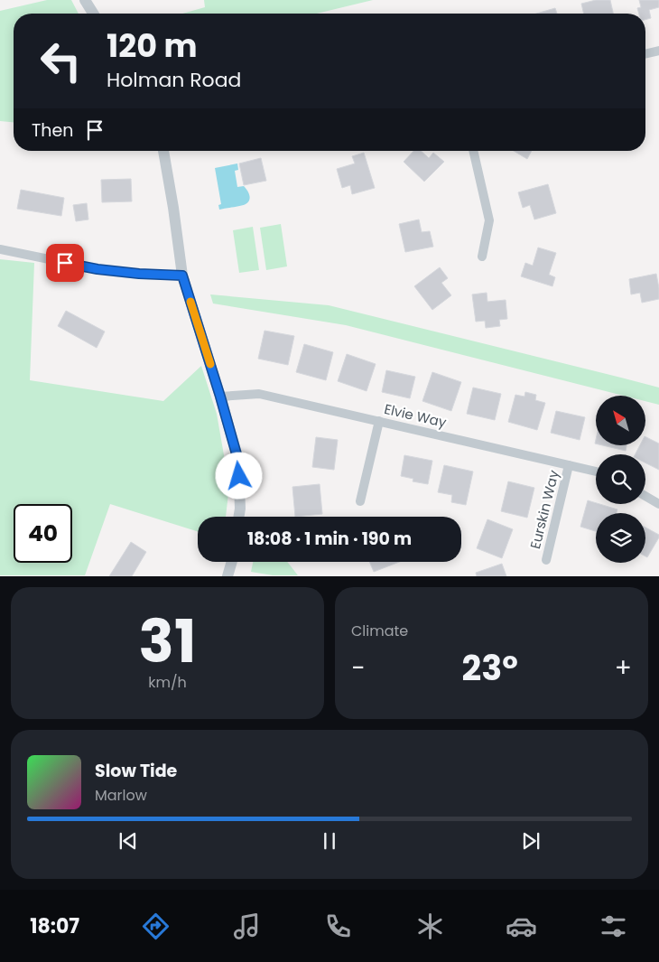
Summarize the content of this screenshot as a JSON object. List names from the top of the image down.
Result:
{
  "streets": {
    "street": ["Elvie Way", "Eurskin Way"]
  },
  "crossings": [
    ["Elvie Way", "Eurskin Way"]
  ],
  "north": "top left",
  "page": {
    "turn": ["120 m", "Holman Road"],
    "then": "Then",
    "limit": "40",
    "trip": "18:08 · 1 min · 190 m",
    "tile": [
      ["31", "km/h"],
      "Climate"
    ],
    "heat": ["−", "23°", "+"],
    "song": ["Slow Tide", "Marlow"],
    "tabs": "18:07"
  }
}
